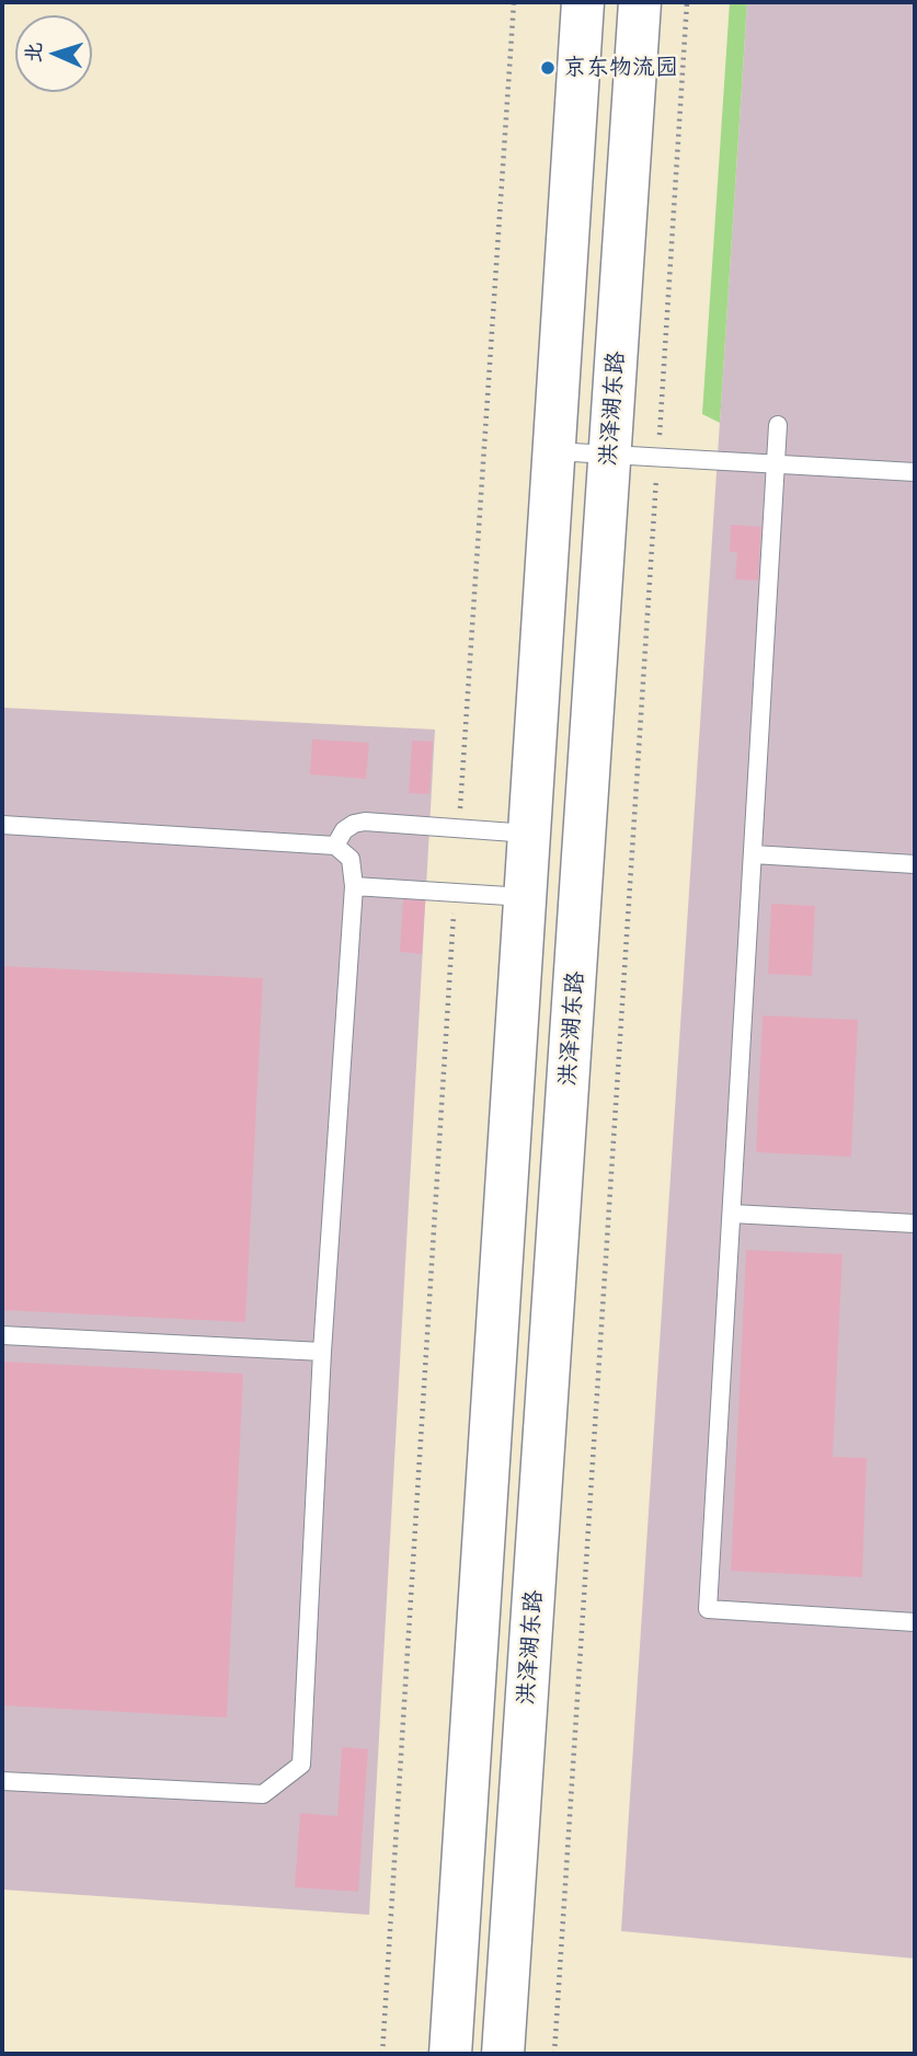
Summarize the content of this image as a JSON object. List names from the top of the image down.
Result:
{
  "streets": {
    "street": ["洪泽湖东路"]
  },
  "places": ["京东物流园"],
  "north": "left"
}
